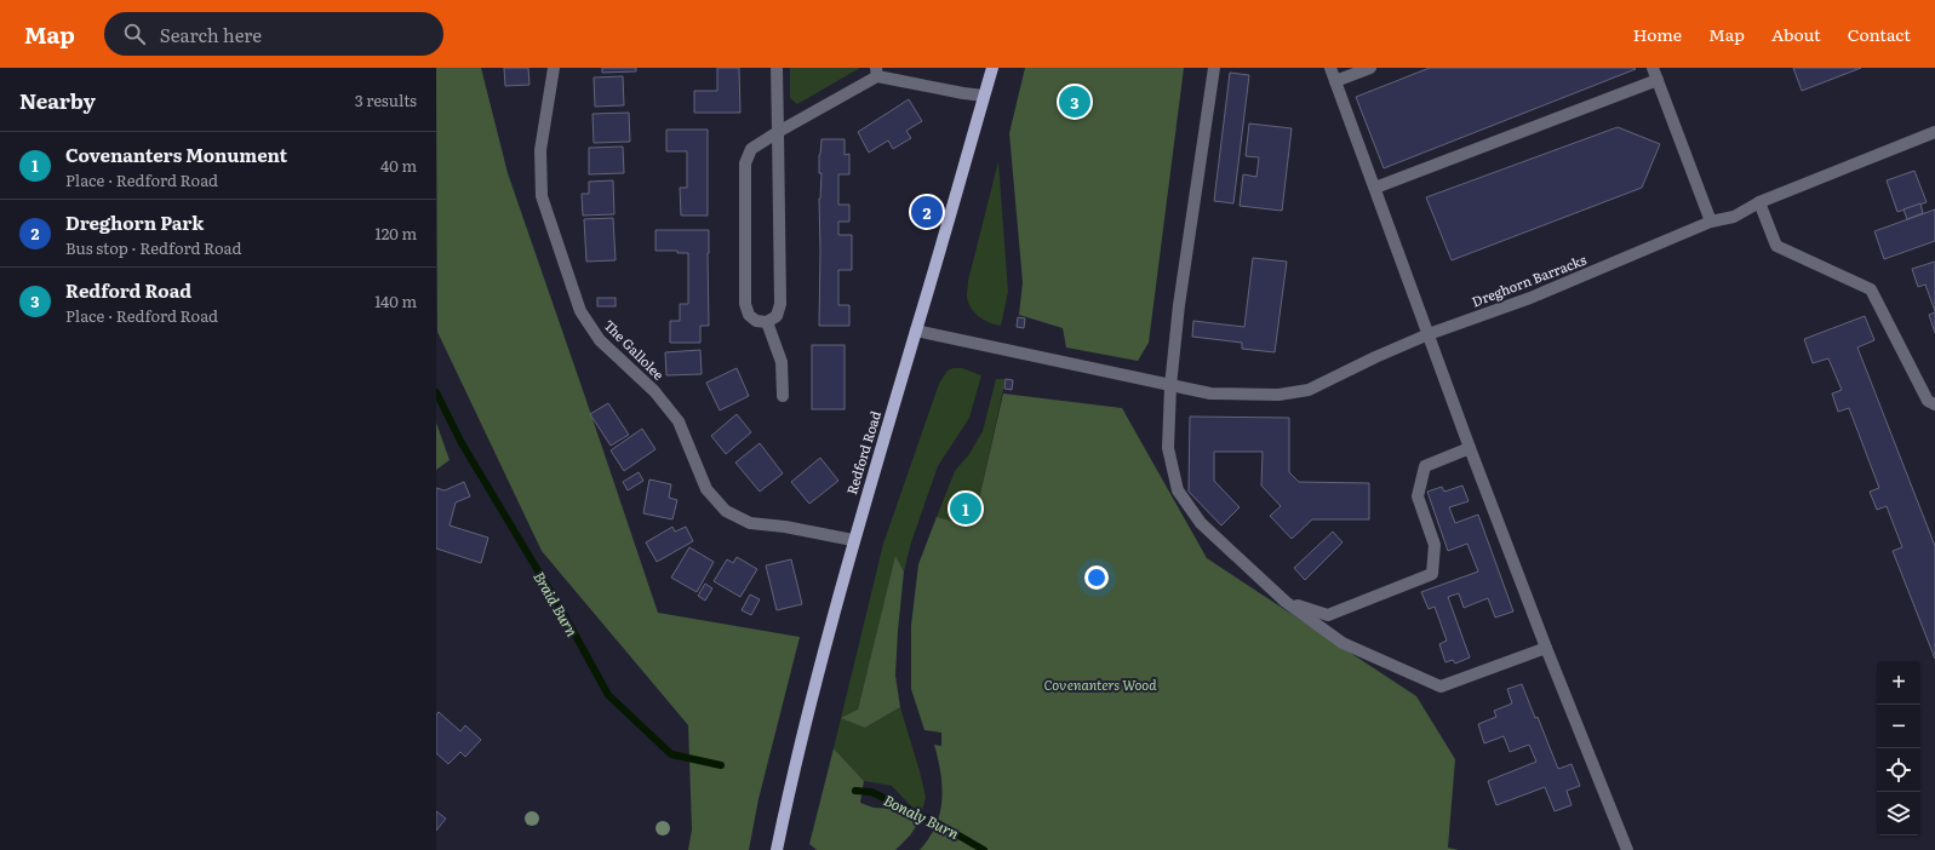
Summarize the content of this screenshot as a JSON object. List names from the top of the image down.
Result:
{
  "streets": {
    "main road": ["Redford Road"],
    "street": ["Dreghorn Barracks", "The Gallolee"]
  },
  "crossings": [
    ["Dreghorn Barracks", "Redford Road"],
    ["The Gallolee", "Redford Road"]
  ],
  "water": ["Braid Burn", "Bonaly Burn"],
  "parks": ["Covenanters Wood"],
  "page": {
    "header": "Map",
    "search": "Search here",
    "nav": [
      "Home",
      "Map",
      "About",
      "Contact"
    ],
    "heading": ["Nearby", "3 results"],
    "pins": ["3", "2", "1"],
    "list": [
      {
        "mark": "1",
        "name": "Covenanters Monument",
        "note": "Place · Redford Road",
        "value": "40 m"
      },
      {
        "mark": "2",
        "name": "Dreghorn Park",
        "note": "Bus stop · Redford Road",
        "value": "120 m"
      },
      {
        "mark": "3",
        "name": "Redford Road",
        "note": "Place · Redford Road",
        "value": "140 m"
      }
    ],
    "map_buttons": ["+", "−"]
  }
}
